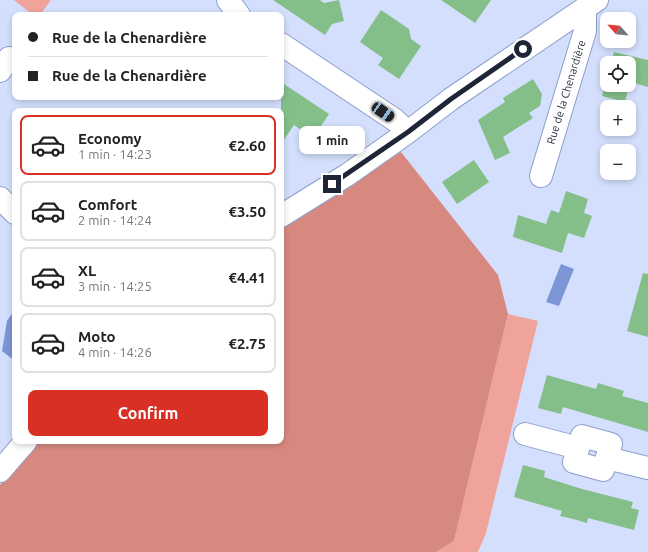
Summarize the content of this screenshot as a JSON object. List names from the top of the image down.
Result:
{
  "streets": {
    "street": ["Rue de la Chenardière"]
  },
  "north": "top left",
  "page": {
    "map_buttons": ["+", "−"],
    "banner": ["Rue de la Chenardière", "Rue de la Chenardière"],
    "list": [
      {
        "name": "Economy",
        "note": "1 min · 14:23",
        "value": "€2.60"
      },
      {
        "name": "Comfort",
        "note": "2 min · 14:24",
        "value": "€3.50"
      },
      {
        "name": "XL",
        "note": "3 min · 14:25",
        "value": "€4.41"
      },
      {
        "name": "Moto",
        "note": "4 min · 14:26",
        "value": "€2.75"
      }
    ],
    "bubble": "1 min",
    "buttons": "Confirm"
  }
}
